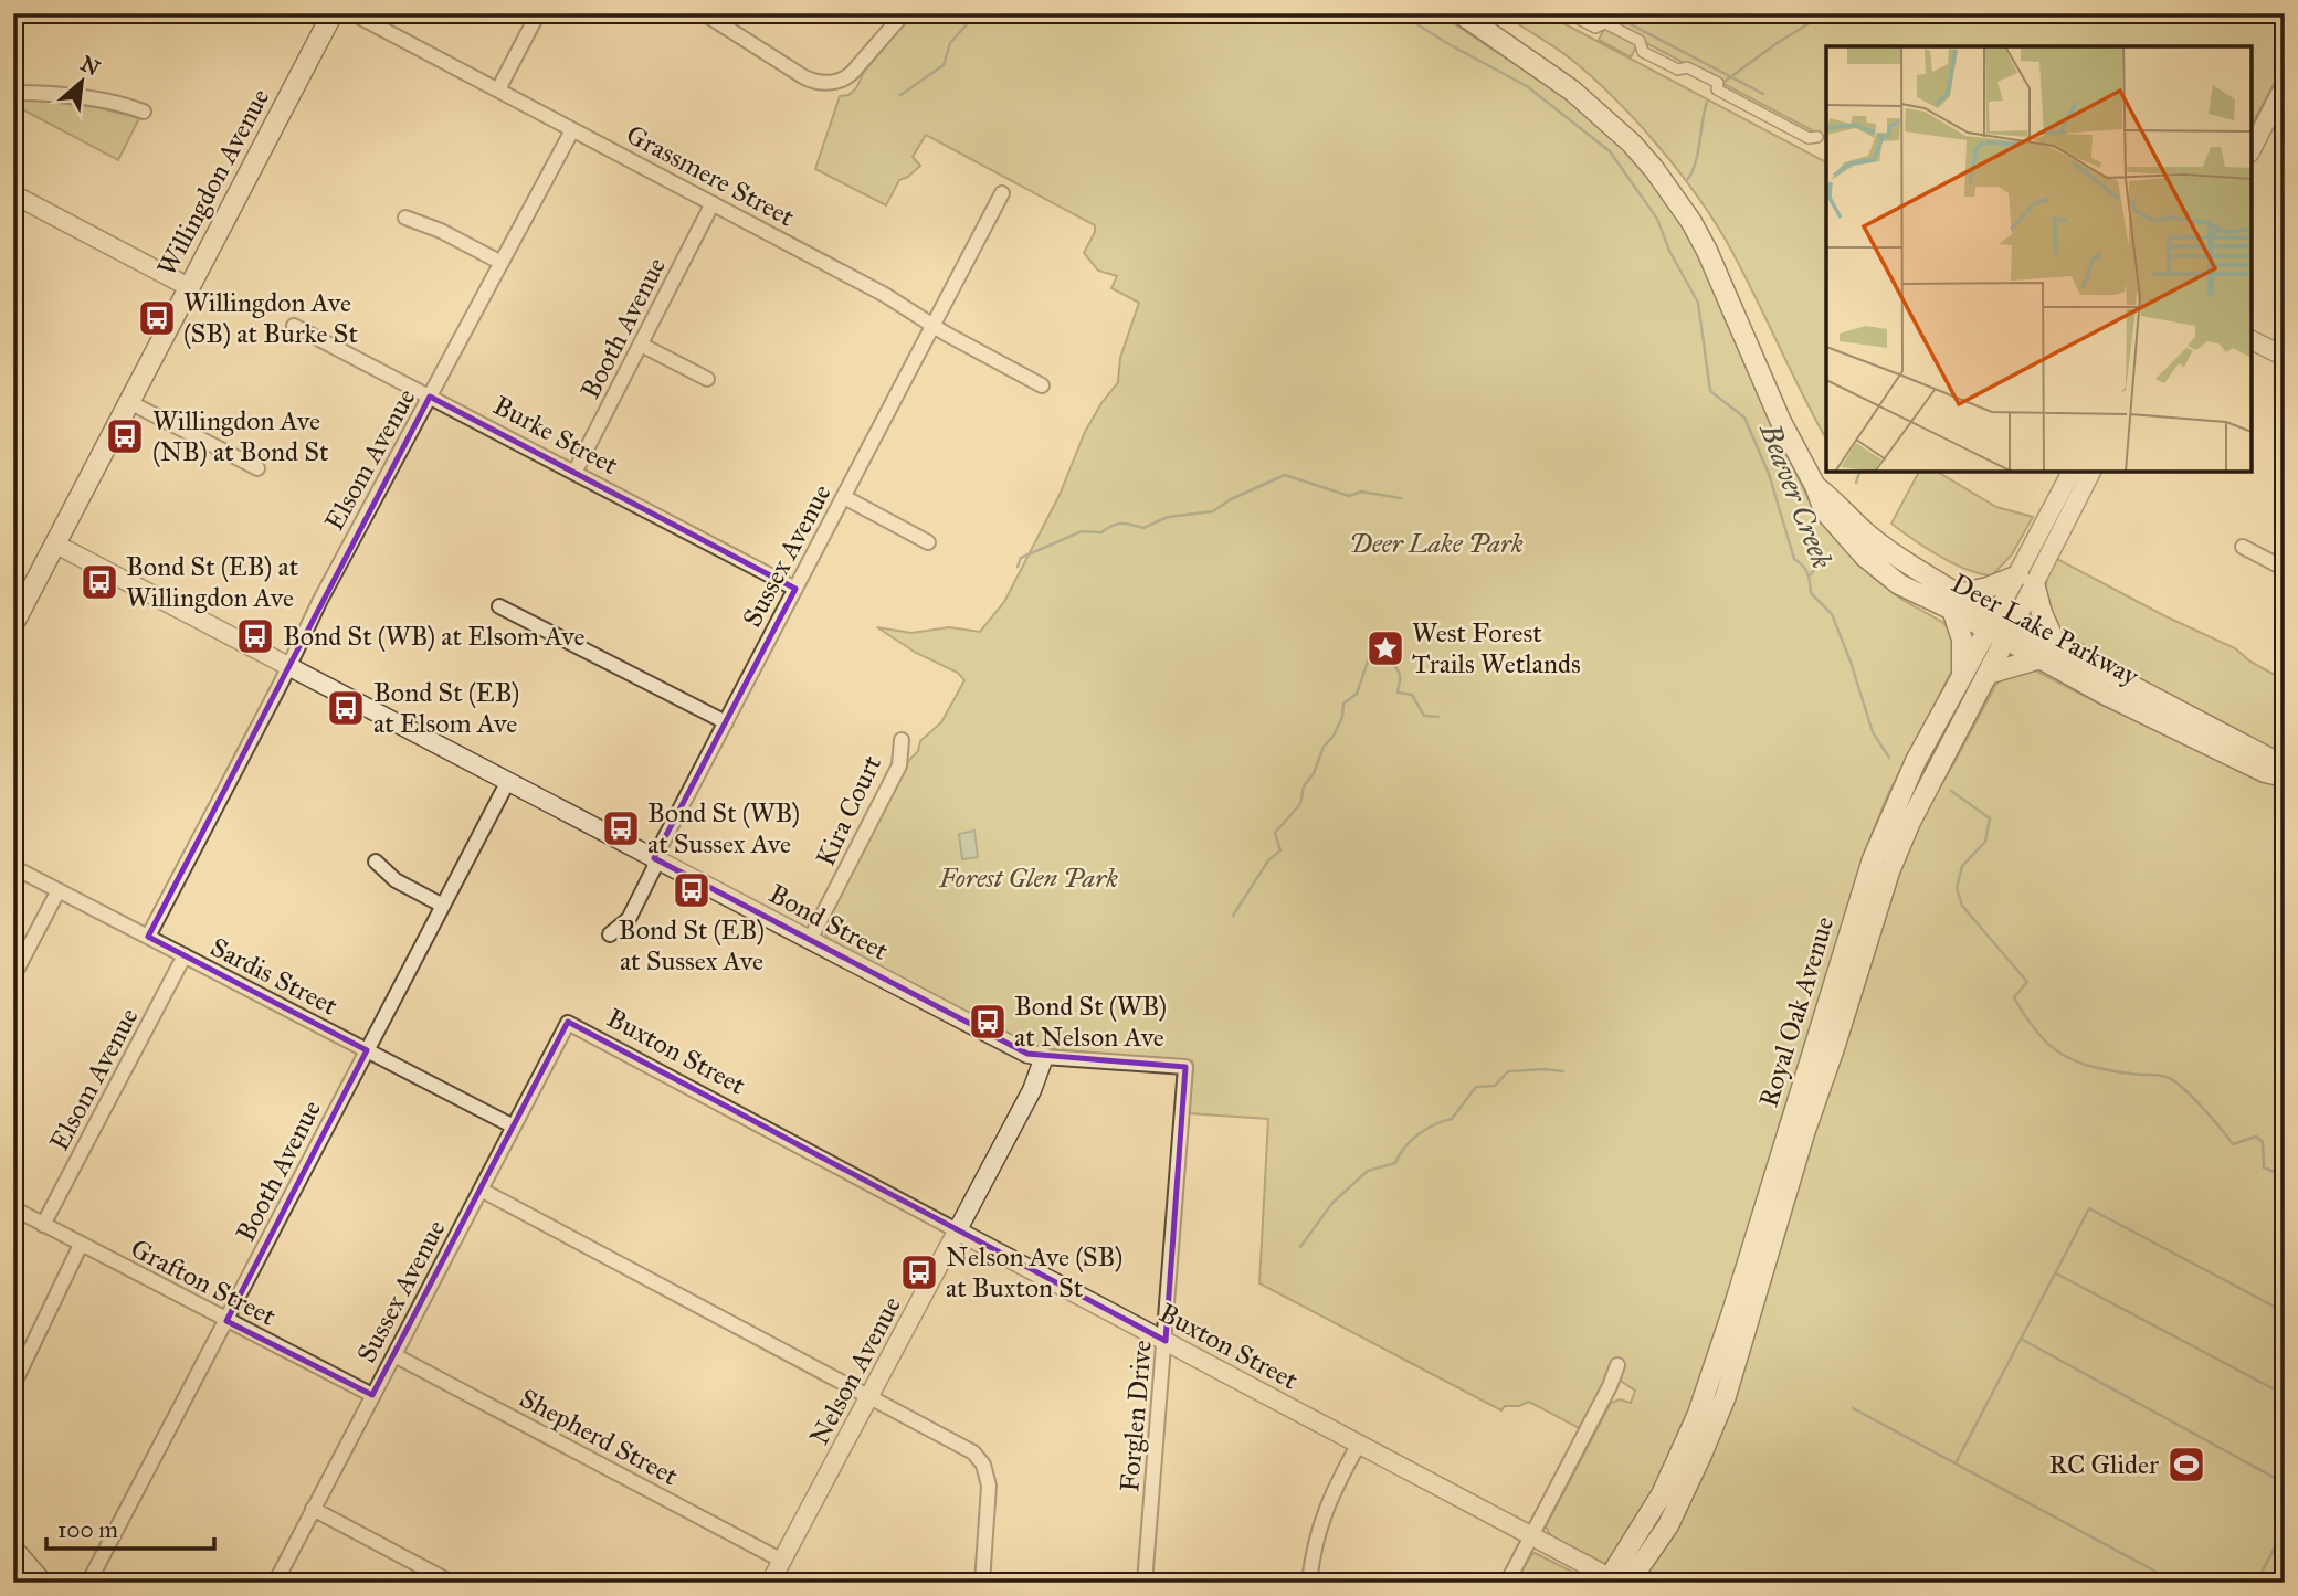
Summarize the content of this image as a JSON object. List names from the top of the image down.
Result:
{
  "streets": {
    "main road": ["Willingdon Avenue", "Deer Lake Parkway", "Royal Oak Avenue"],
    "street": [
      "Grassmere Street",
      "Booth Avenue",
      "Burke Street",
      "Elsom Avenue",
      "Sussex Avenue",
      "Kira Court",
      "Bond Street",
      "Sardis Street",
      "Buxton Street",
      "Grafton Street",
      "Nelson Avenue",
      "Forglen Drive",
      "Shepherd Street"
    ]
  },
  "crossings": [
    ["Grassmere Street", "Booth Avenue"],
    ["Grassmere Street", "Elsom Avenue"],
    ["Grassmere Street", "Sussex Avenue"],
    ["Willingdon Avenue", "Bond Street"],
    ["Booth Avenue", "Burke Street"],
    ["Booth Avenue", "Bond Street"],
    ["Booth Avenue", "Sardis Street"],
    ["Booth Avenue", "Grafton Street"],
    ["Burke Street", "Elsom Avenue"],
    ["Burke Street", "Sussex Avenue"],
    ["Elsom Avenue", "Bond Street"],
    ["Elsom Avenue", "Sardis Street"],
    ["Elsom Avenue", "Grafton Street"],
    ["Sussex Avenue", "Bond Street"],
    ["Sussex Avenue", "Sardis Street"],
    ["Sussex Avenue", "Buxton Street"],
    ["Sussex Avenue", "Grafton Street"],
    ["Sussex Avenue", "Shepherd Street"],
    ["Deer Lake Parkway", "Royal Oak Avenue"],
    ["Kira Court", "Bond Street"],
    ["Bond Street", "Nelson Avenue"],
    ["Bond Street", "Forglen Drive"],
    ["Royal Oak Avenue", "Buxton Street"],
    ["Buxton Street", "Nelson Avenue"],
    ["Buxton Street", "Forglen Drive"],
    ["Nelson Avenue", "Shepherd Street"]
  ],
  "water": ["Beaver Creek"],
  "parks": ["Deer Lake Park", "Forest Glen Park"],
  "places": {
    "bus stop": [
      "Willingdon Ave (SB) at Burke St",
      "Willingdon Ave (NB) at Bond St",
      "Bond St (EB) at Willingdon Ave",
      "Bond St (WB) at Elsom Ave",
      "Bond St (EB) at Elsom Ave",
      "Bond St (WB) at Sussex Ave",
      "Bond St (EB) at Sussex Ave",
      "Bond St (WB) at Nelson Ave",
      "Nelson Ave (SB) at Buxton St"
    ],
    "place": ["West Forest Trails Wetlands"],
    "sports": ["RC Glider"]
  },
  "scale_bar": "100 m",
  "north": "top right"
}
